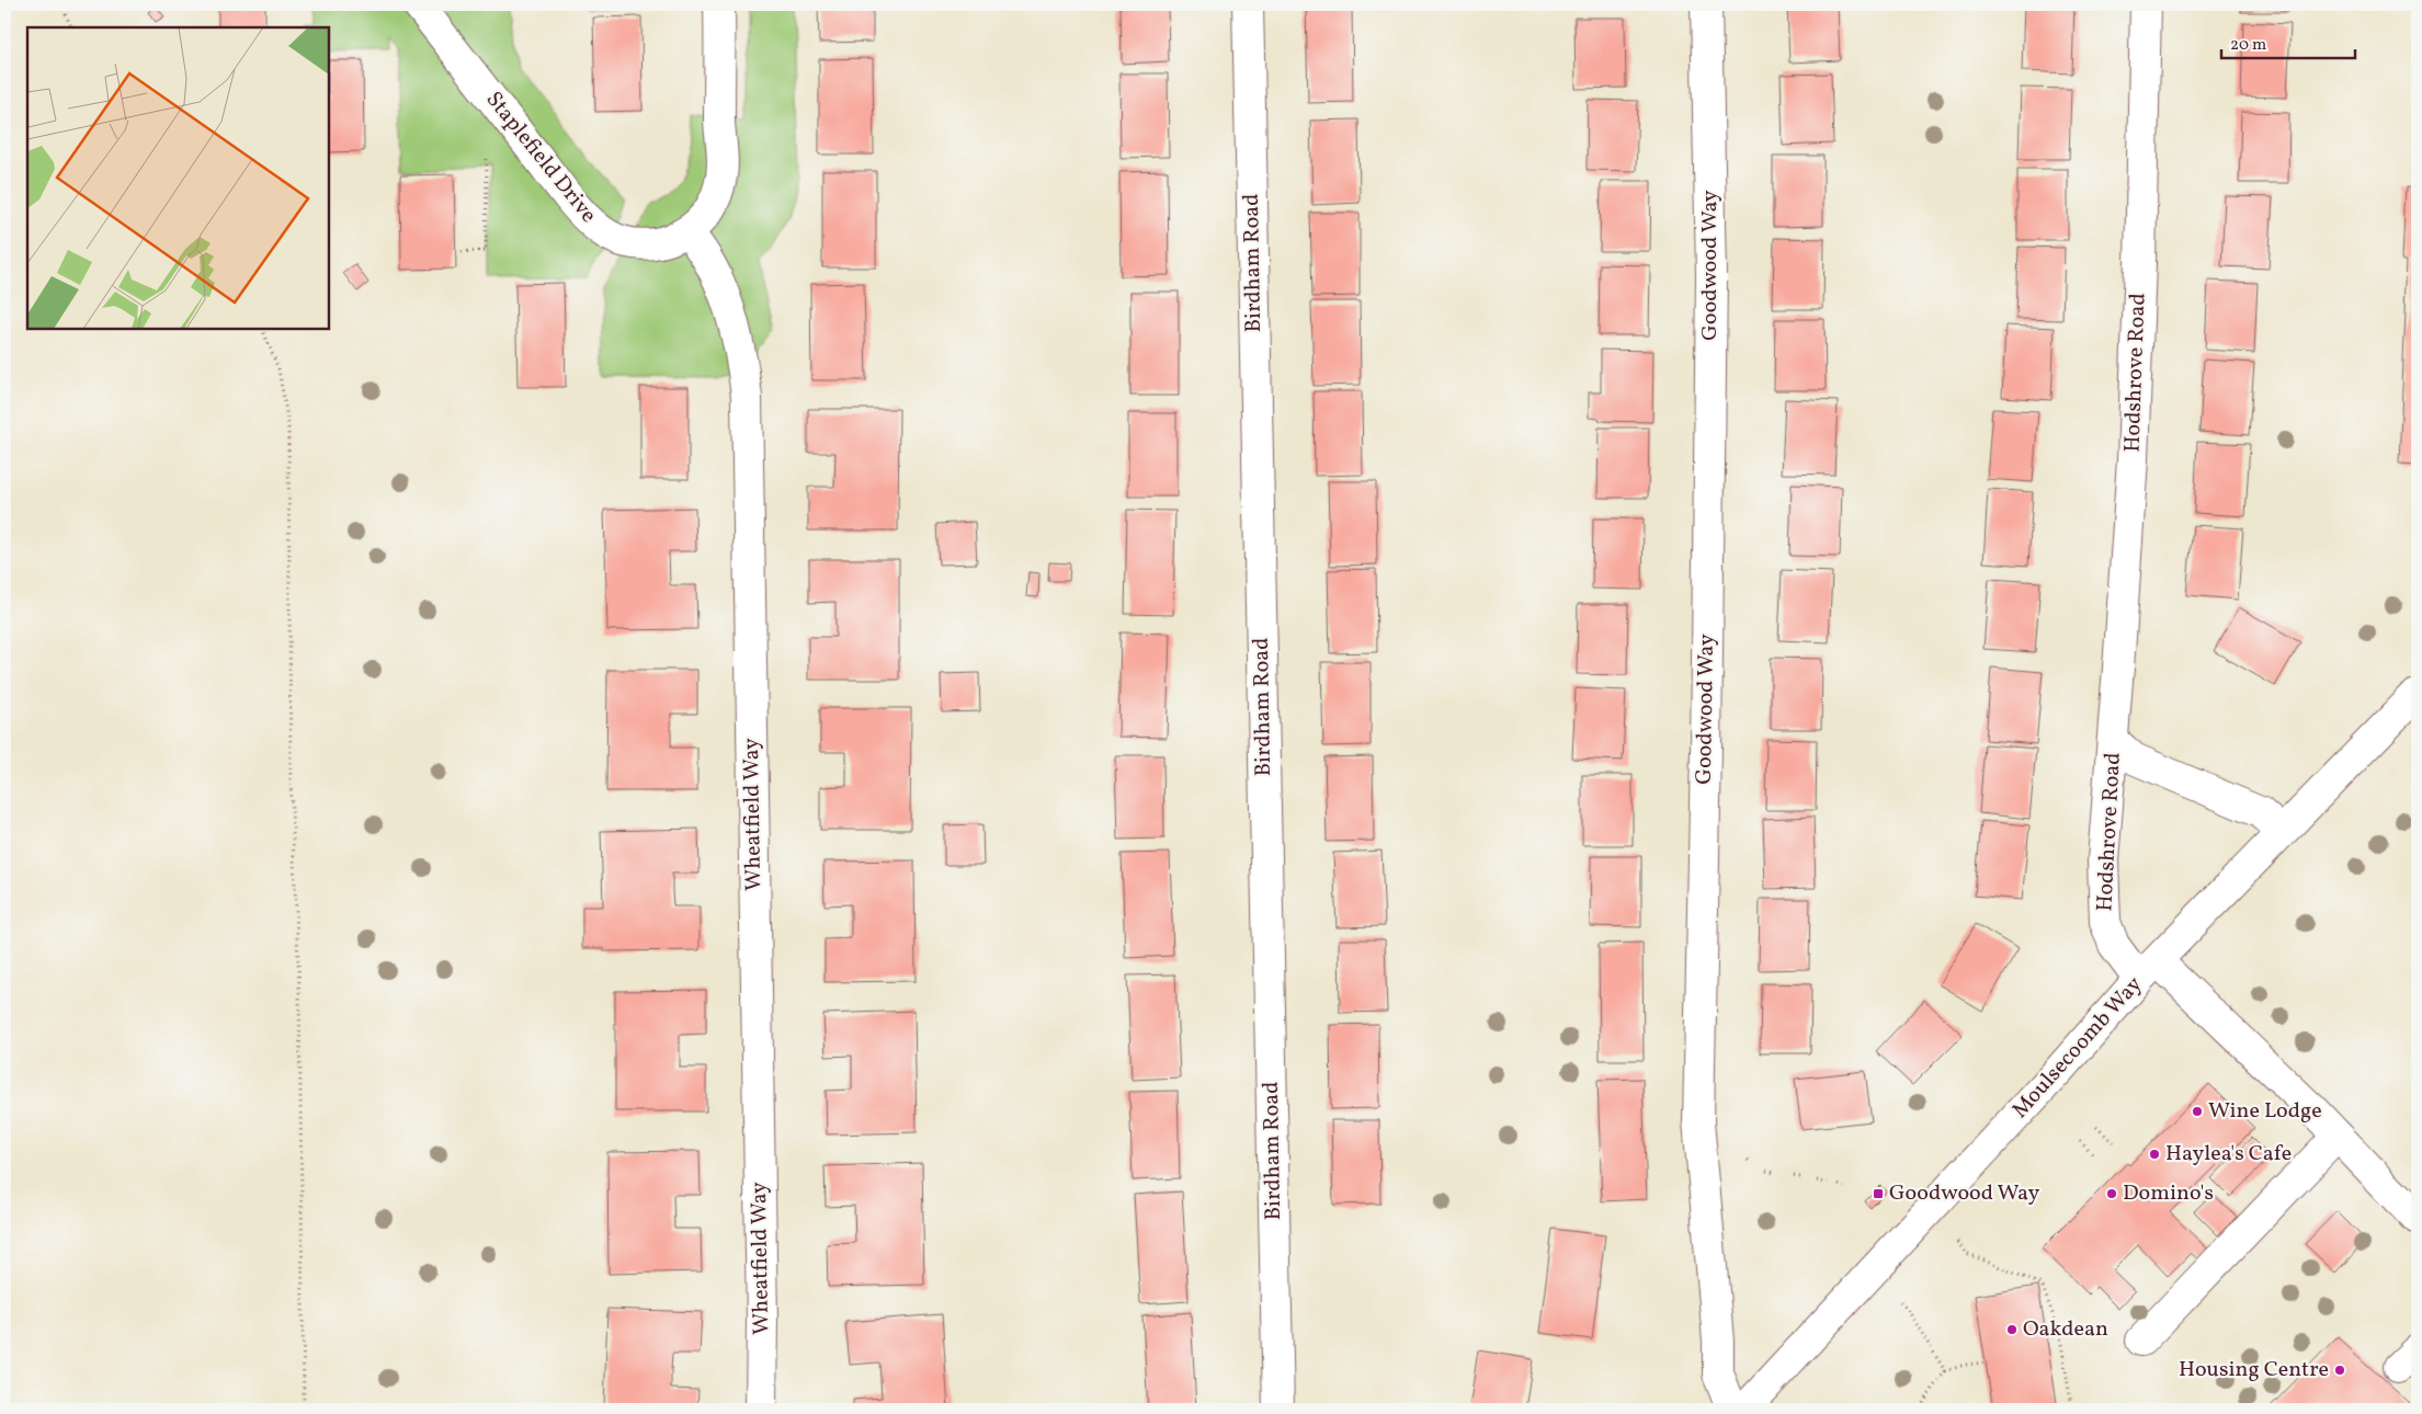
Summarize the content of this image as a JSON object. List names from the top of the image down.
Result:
{
  "streets": {
    "street": [
      "Staplefield Drive",
      "Birdham Road",
      "Goodwood Way",
      "Hodshrove Road",
      "Wheatfield Way",
      "Moulsecoomb Way"
    ]
  },
  "crossings": [
    ["Staplefield Drive", "Wheatfield Way"],
    ["Hodshrove Road", "Moulsecoomb Way"]
  ],
  "places": {
    "other": [
      "Wine Lodge",
      "Haylea's Cafe",
      "Domino's",
      "Oakdean",
      "Housing Centre"
    ],
    "transit": ["Goodwood Way"]
  },
  "scale_bar": "20 m"
}
